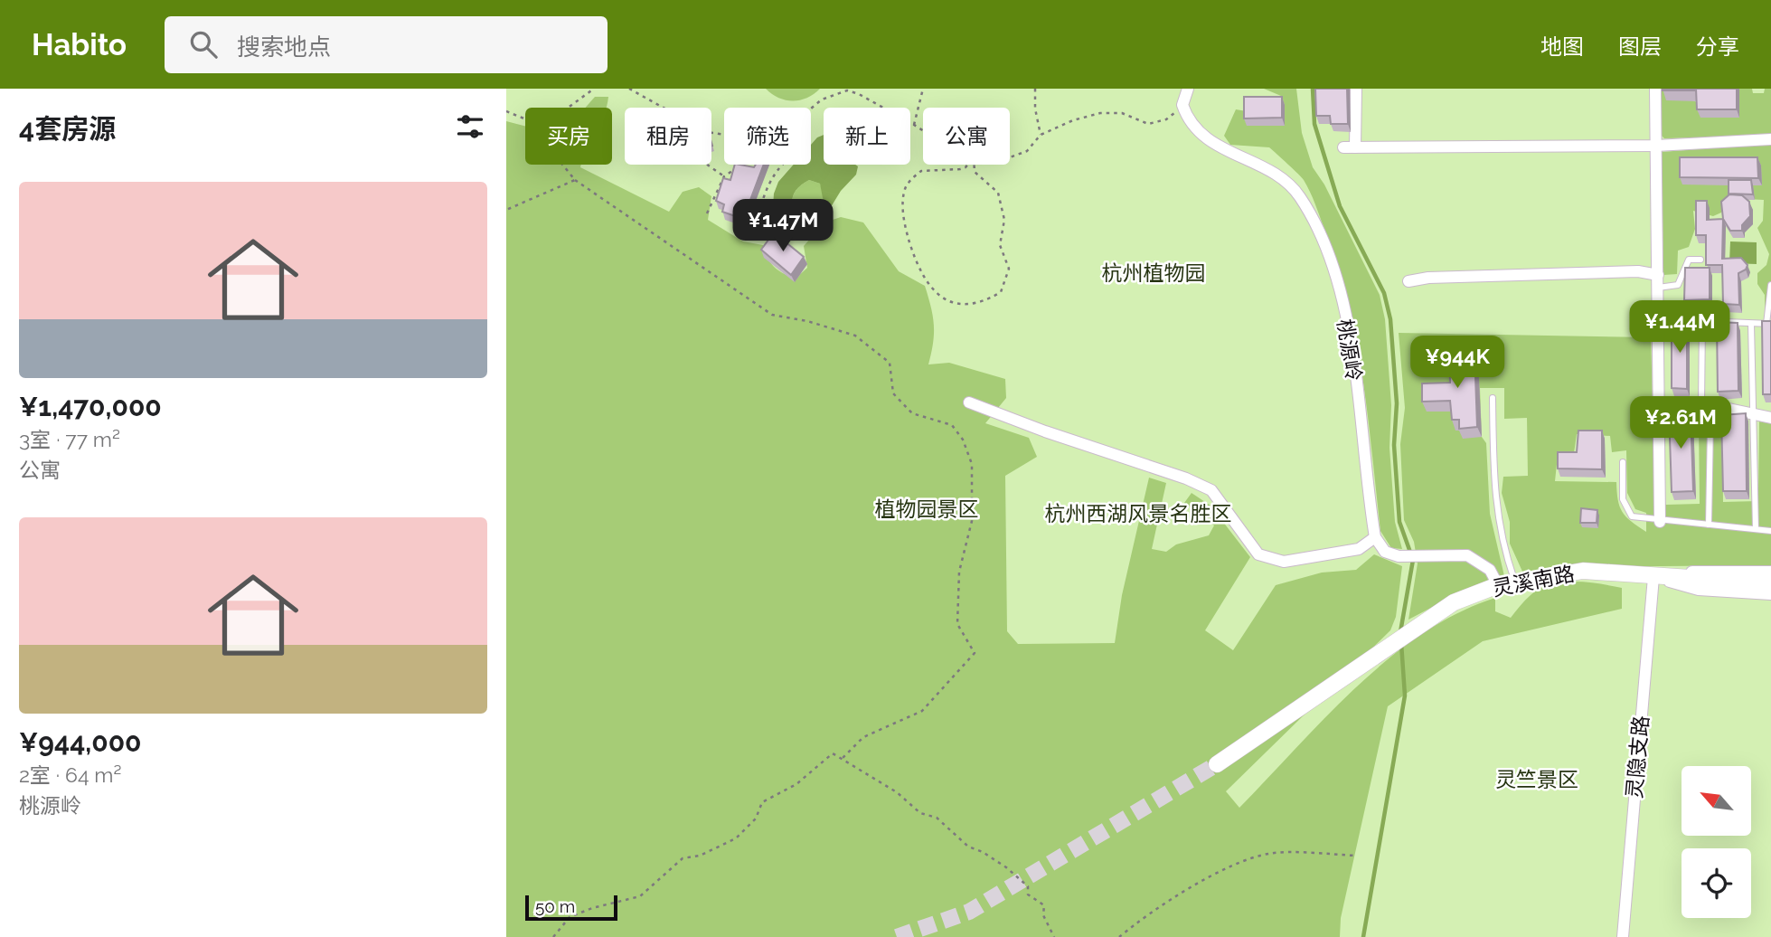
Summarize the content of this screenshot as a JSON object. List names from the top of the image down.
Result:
{
  "streets": {
    "main road": ["灵溪南路"],
    "street": ["桃源岭", "灵隐支路"]
  },
  "crossings": [
    ["灵溪南路", "灵隐支路"]
  ],
  "parks": [
    "杭州植物园",
    "植物园景区",
    "杭州西湖风景名胜区",
    "灵竺景区"
  ],
  "scale_bar": "50 m",
  "north": "top left",
  "page": {
    "header": "Habito",
    "search": "搜索地点",
    "nav": ["地图", "图层", "分享"],
    "heading": "4套房源",
    "chip": [
      "买房",
      "租房",
      "筛选",
      "新上",
      "公寓"
    ],
    "list": [
      {
        "name": "¥1,470,000",
        "note": "3室 · 77 m² · 公寓"
      },
      {
        "name": "¥944,000",
        "note": "2室 · 64 m² · 桃源岭"
      }
    ],
    "price": [
      "¥1.47M",
      "¥1.44M",
      "¥944K",
      "¥2.61M"
    ],
    "scale": "50 m"
  }
}
